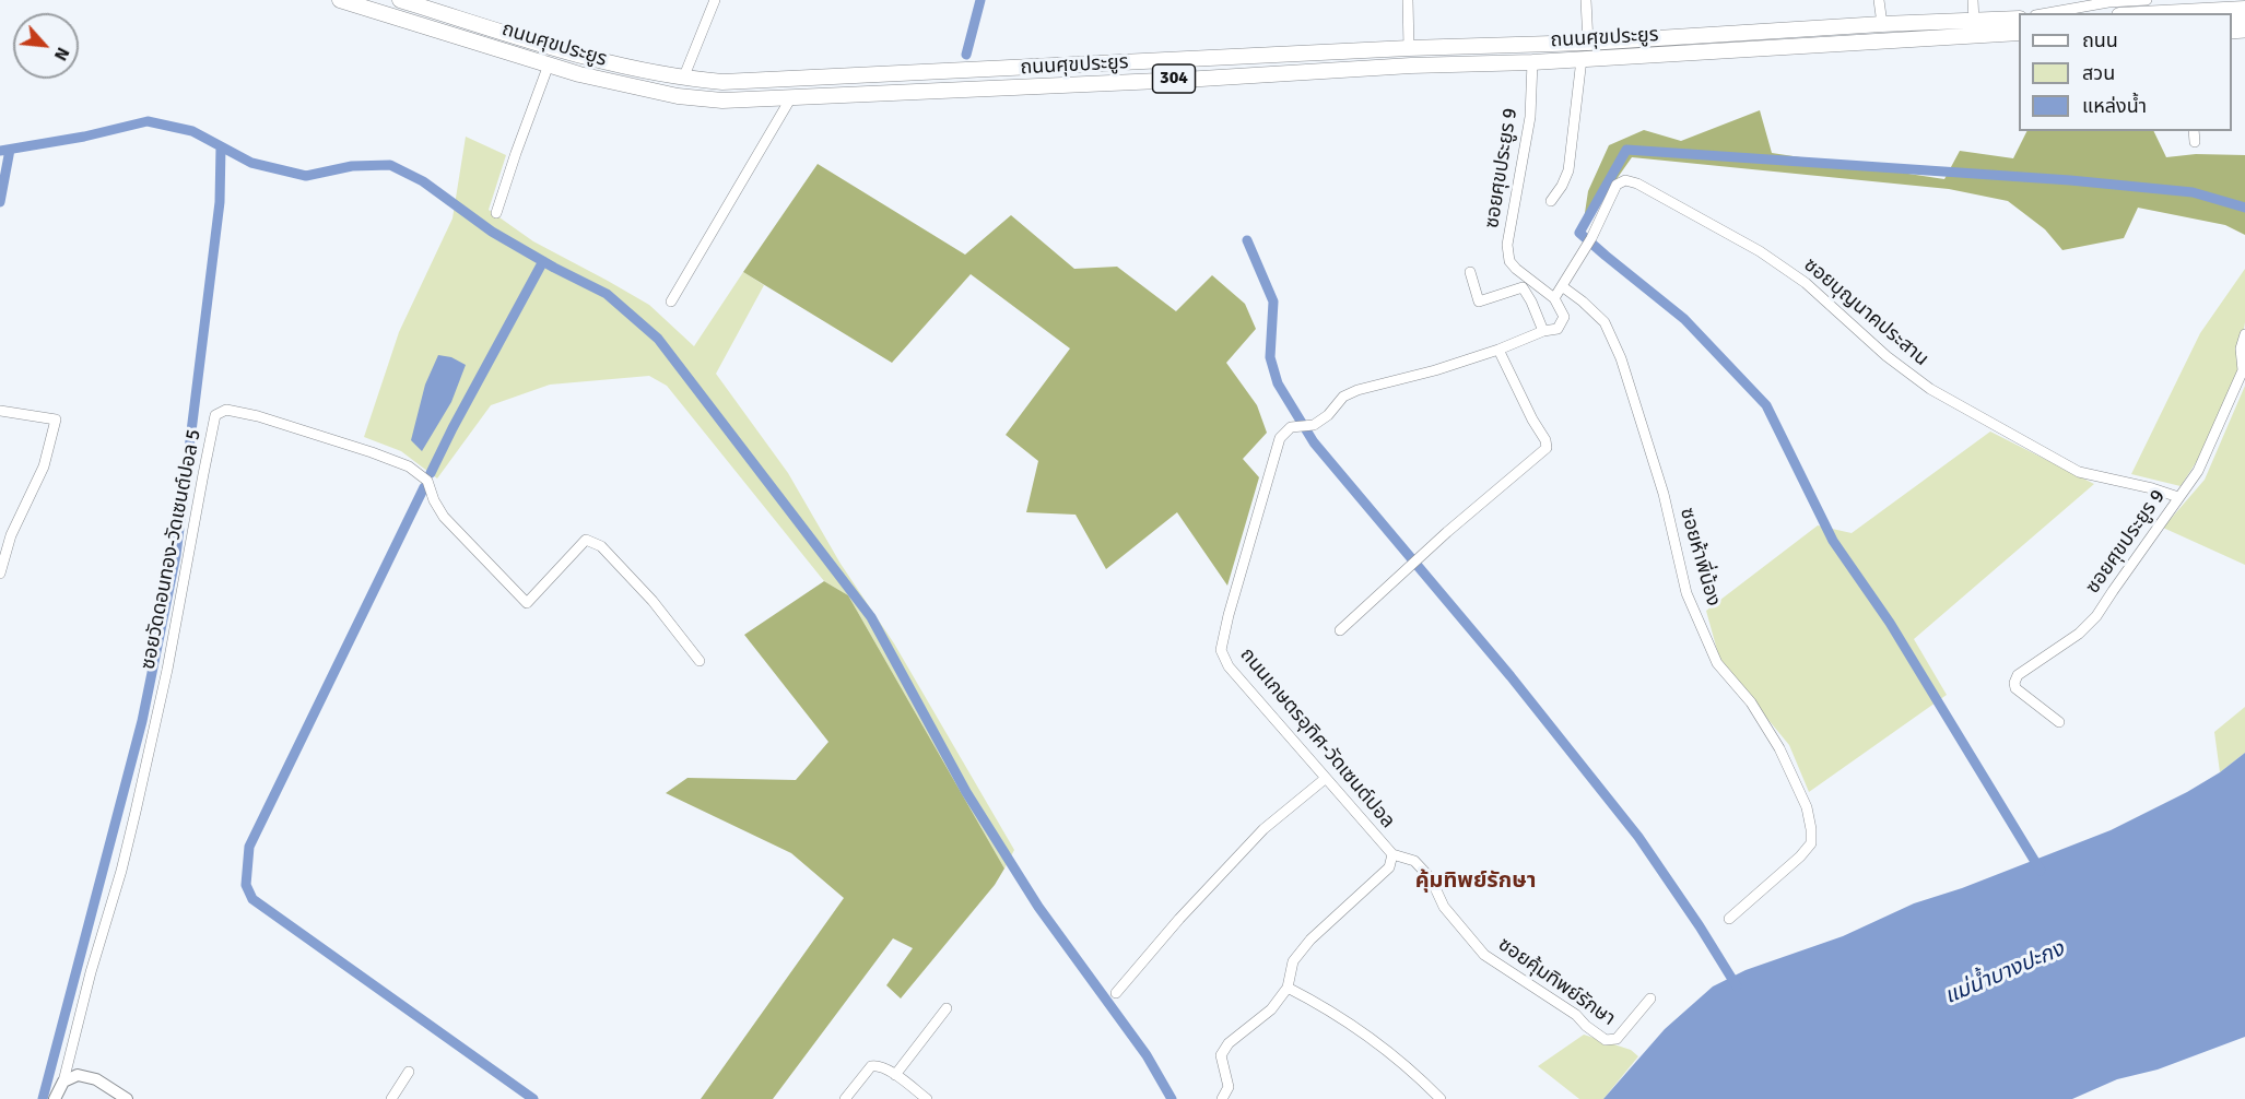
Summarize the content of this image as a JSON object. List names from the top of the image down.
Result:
{
  "streets": {
    "main road": ["ถนนศุขประยูร", "304"],
    "street": [
      "ซอยศุขประยูร 9",
      "ซอยบุญนาคประสาน",
      "ซอยวัดดอนทอง-วัดเซนต์ปอล 5",
      "ซอยห้าพี่น้อง",
      "ถนนเกษตรอุทิศ-วัดเซนต์ปอล",
      "ซอยคุ้มทิพย์รักษา"
    ]
  },
  "crossings": [
    ["ถนนศุขประยูร", "ซอยศุขประยูร 9"],
    ["ซอยศุขประยูร 9", "ซอยบุญนาคประสาน"],
    ["ซอยศุขประยูร 9", "ถนนเกษตรอุทิศ-วัดเซนต์ปอล"],
    ["ซอยบุญนาคประสาน", "ซอยห้าพี่น้อง"],
    ["ซอยบุญนาคประสาน", "ถนนเกษตรอุทิศ-วัดเซนต์ปอล"],
    ["ถนนเกษตรอุทิศ-วัดเซนต์ปอล", "ซอยคุ้มทิพย์รักษา"]
  ],
  "districts": ["คุ้มทิพย์รักษา"],
  "water": ["แม่น้ำบางปะกง"],
  "legend": ["ถนน", "สวน", "แหล่งน้ำ"],
  "north": "bottom right"
}
